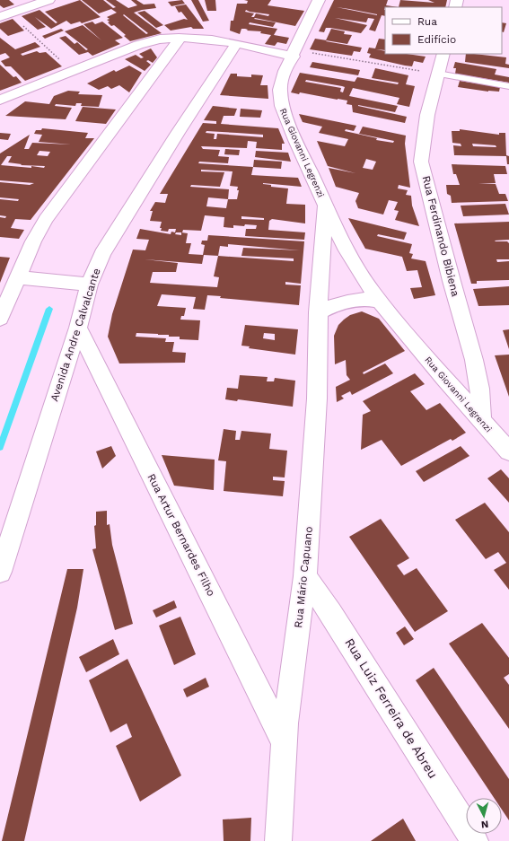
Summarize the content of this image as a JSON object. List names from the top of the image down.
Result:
{
  "streets": {
    "street": [
      "Rua Giovanni Legrenzi",
      "Rua Ferdinando Bibiena",
      "Avenida Andre Calvalcante",
      "Rua Artur Bernardes Filho",
      "Rua Mário Capuano",
      "Rua Luiz Ferreira de Abreu"
    ]
  },
  "crossings": [
    ["Rua Giovanni Legrenzi", "Rua Ferdinando Bibiena"],
    ["Rua Giovanni Legrenzi", "Rua Mário Capuano"],
    ["Avenida Andre Calvalcante", "Rua Artur Bernardes Filho"],
    ["Rua Artur Bernardes Filho", "Rua Mário Capuano"],
    ["Rua Mário Capuano", "Rua Luiz Ferreira de Abreu"]
  ],
  "legend": ["Rua", "Edifício"],
  "north": "bottom"
}
